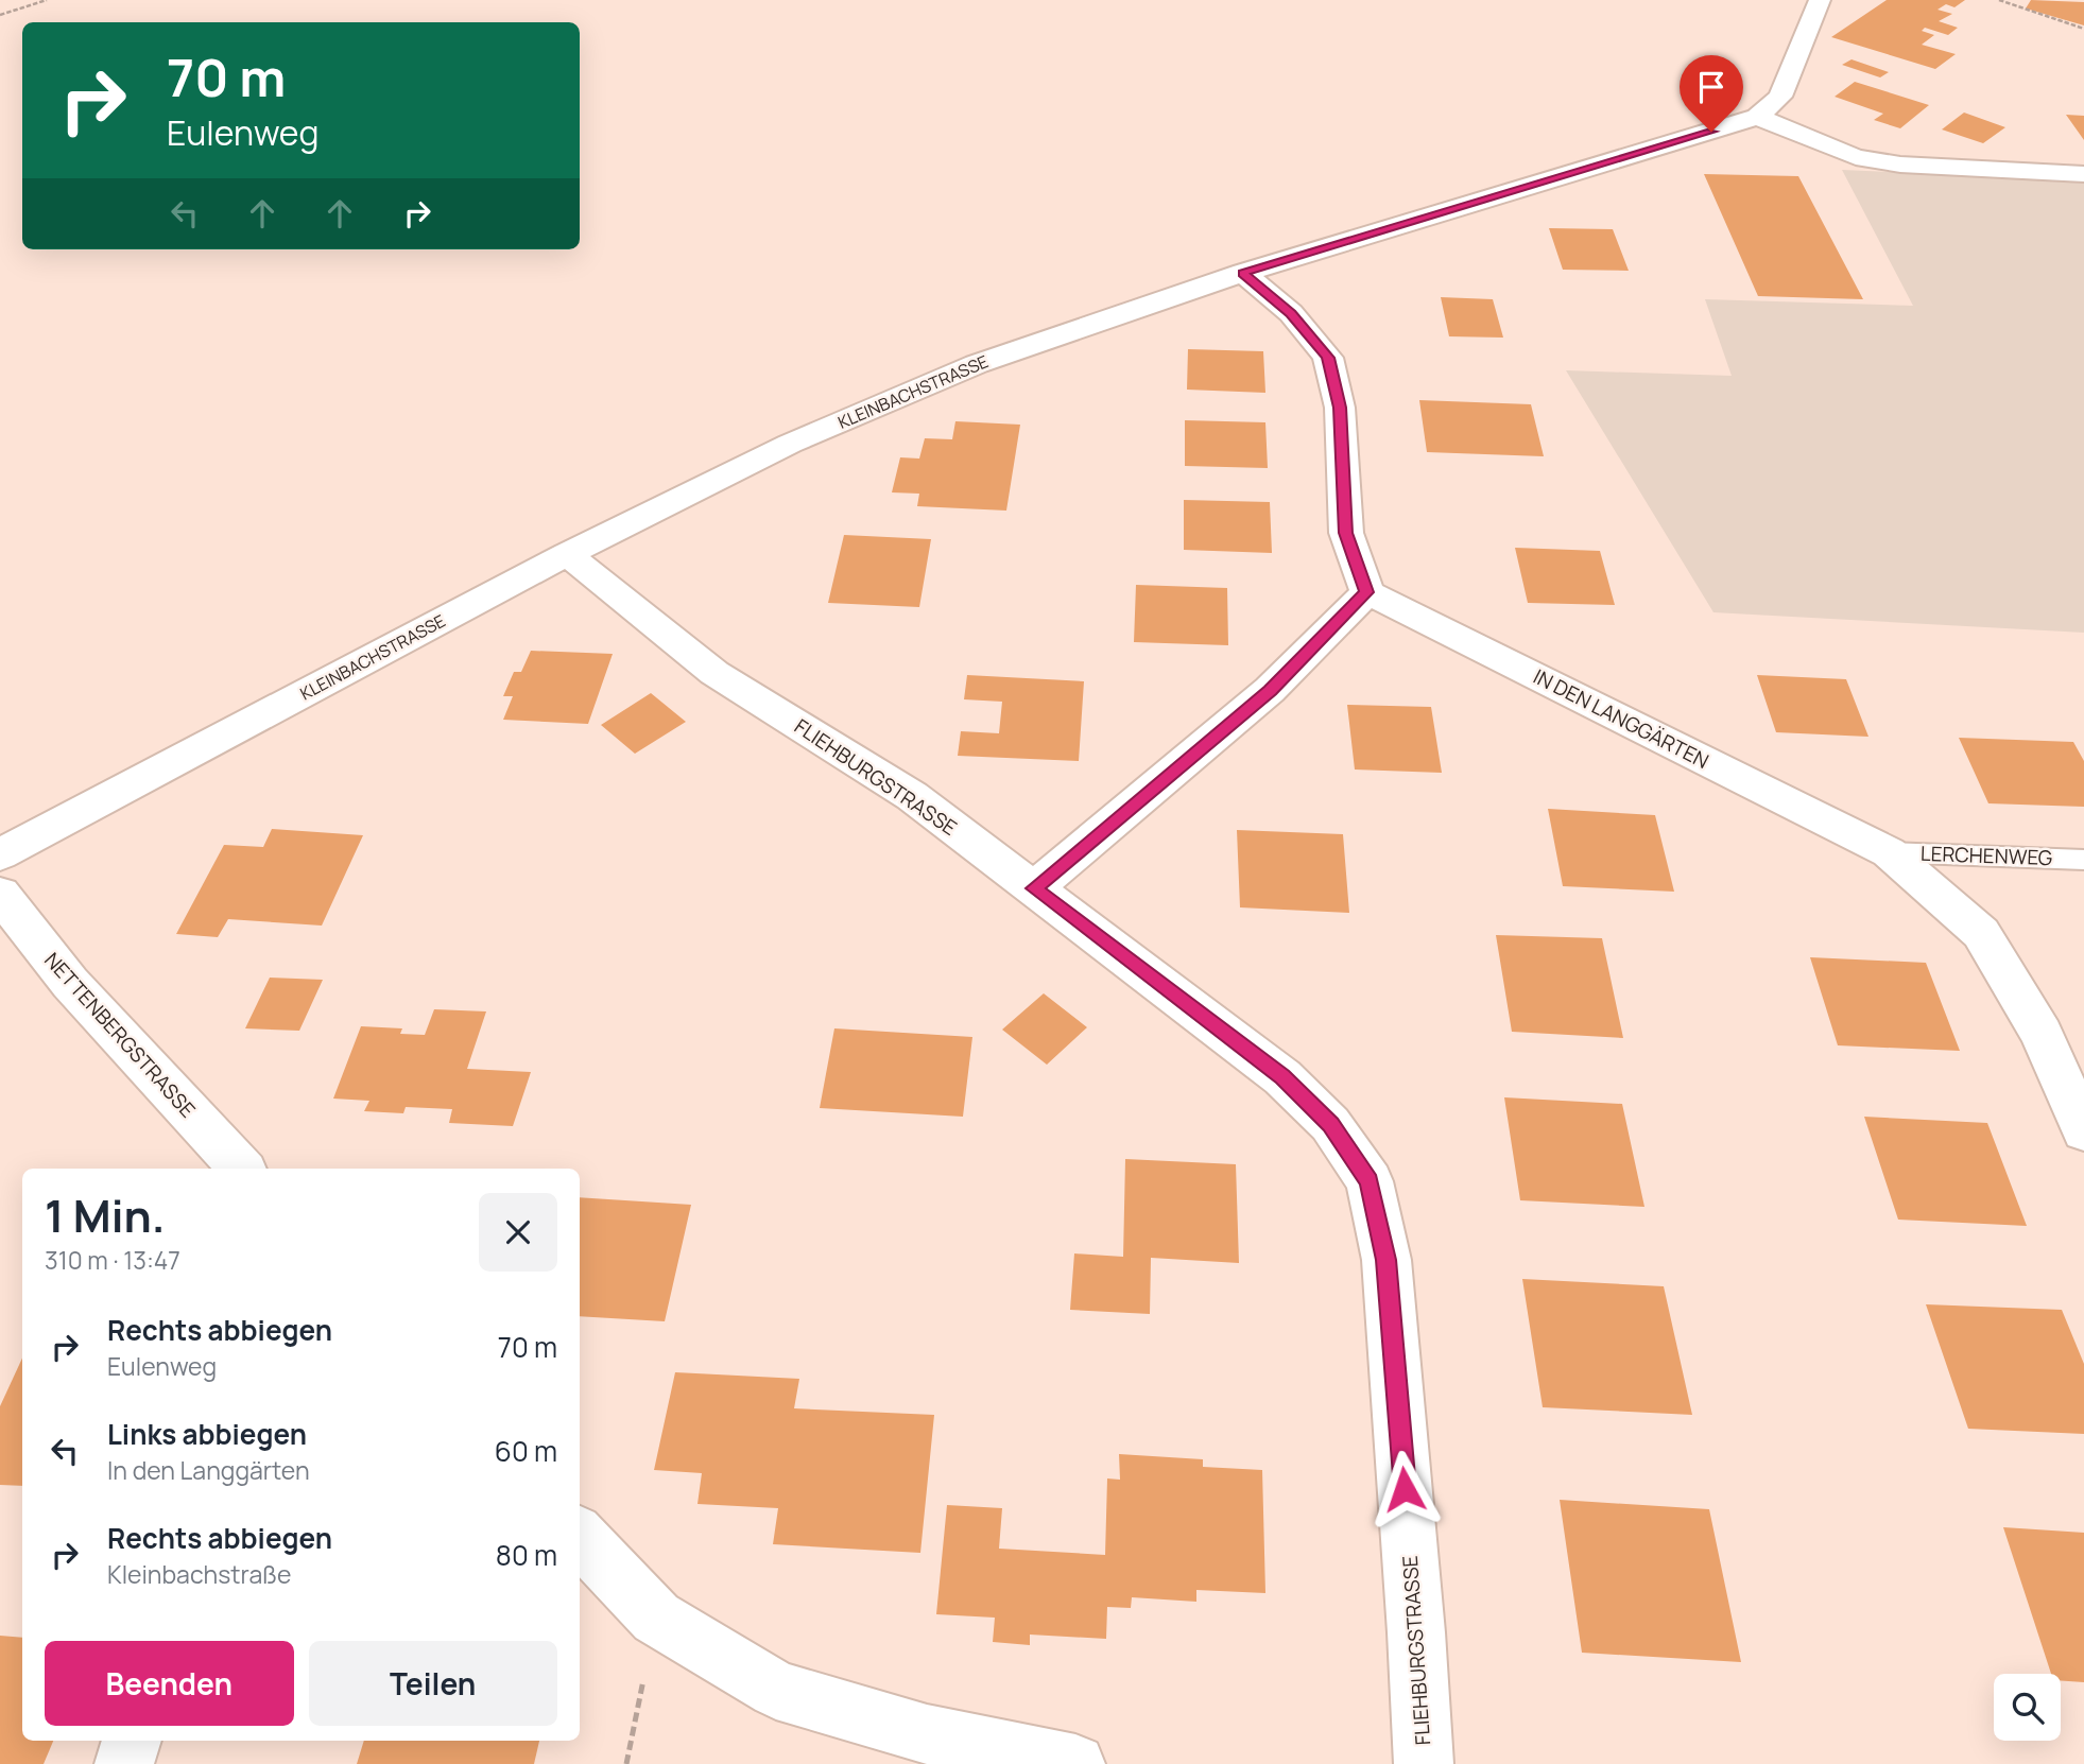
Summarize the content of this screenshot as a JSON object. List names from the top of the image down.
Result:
{
  "streets": {
    "street": [
      "KLEINBACHSTRASSE",
      "IN DEN LANGGÄRTEN",
      "FLIEHBURGSTRASSE",
      "NETTENBERGSTRASSE"
    ],
    "lane": ["LERCHENWEG"]
  },
  "crossings": [
    ["KLEINBACHSTRASSE", "FLIEHBURGSTRASSE"],
    ["IN DEN LANGGÄRTEN", "LERCHENWEG"]
  ],
  "page": {
    "turn": ["70 m", "Eulenweg"],
    "heading": ["1 Min.", "310 m · 13:47"],
    "list": [
      {
        "name": "Rechts abbiegen",
        "note": "Eulenweg",
        "value": "70 m"
      },
      {
        "name": "Links abbiegen",
        "note": "In den Langgärten",
        "value": "60 m"
      },
      {
        "name": "Rechts abbiegen",
        "note": "Kleinbachstraße",
        "value": "80 m"
      }
    ],
    "buttons": ["Beenden", "Teilen"]
  }
}
